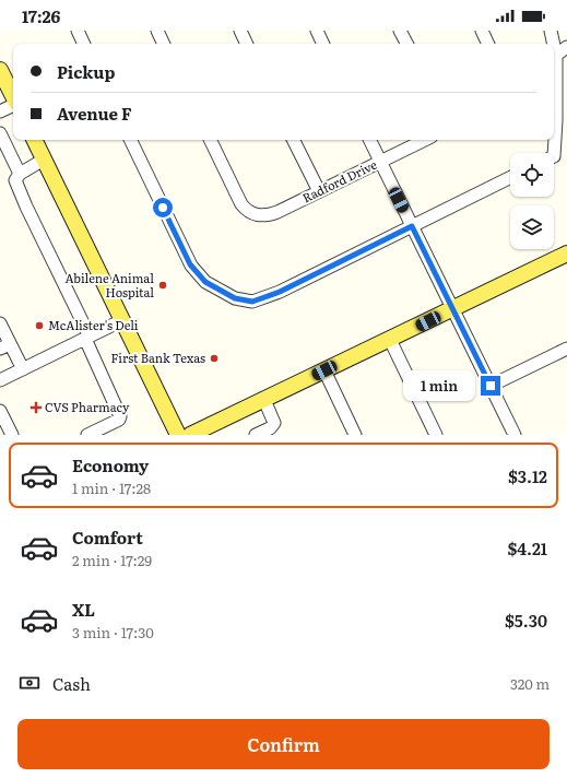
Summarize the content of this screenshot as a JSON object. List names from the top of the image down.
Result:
{
  "streets": {
    "street": ["Radford Drive"]
  },
  "places": {
    "other": ["Abilene Animal Hospital", "McAlister's Deli", "First Bank Texas"],
    "health": ["CVS Pharmacy"]
  },
  "page": {
    "status": "17:26",
    "banner": ["Pickup", "Avenue F"],
    "bubble": "1 min",
    "list": [
      {
        "name": "Economy",
        "note": "1 min · 17:28",
        "value": "$3.12"
      },
      {
        "name": "Comfort",
        "note": "2 min · 17:29",
        "value": "$4.21"
      },
      {
        "name": "XL",
        "note": "3 min · 17:30",
        "value": "$5.30"
      }
    ],
    "pay": ["Cash", "320 m"],
    "buttons": "Confirm"
  }
}
